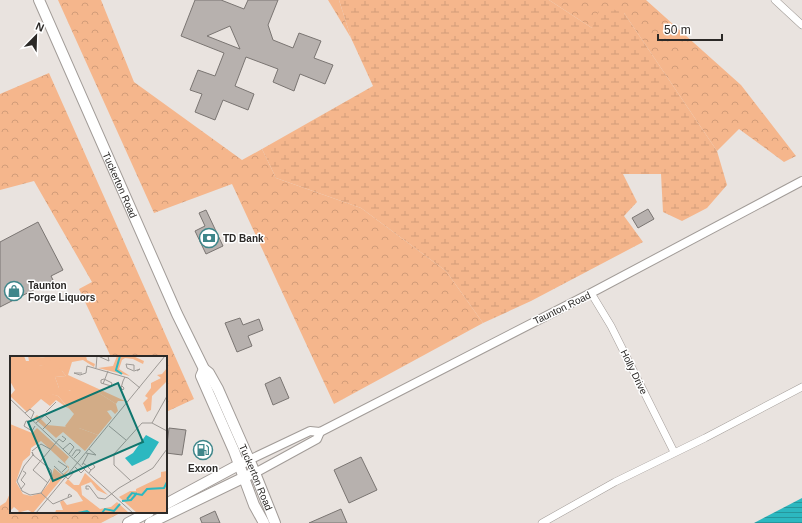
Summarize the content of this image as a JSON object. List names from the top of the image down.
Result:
{
  "streets": {
    "main road": ["Tuckerton Road"],
    "street": ["Taunton Road", "Holly Drive"]
  },
  "crossings": [
    ["Tuckerton Road", "Taunton Road"],
    ["Taunton Road", "Holly Drive"]
  ],
  "places": {
    "bank": ["TD Bank"],
    "shop": ["Taunton Forge Liquors"],
    "fuel station": ["Exxon"]
  },
  "scale_bar": "50 m",
  "north": "top right"
}
